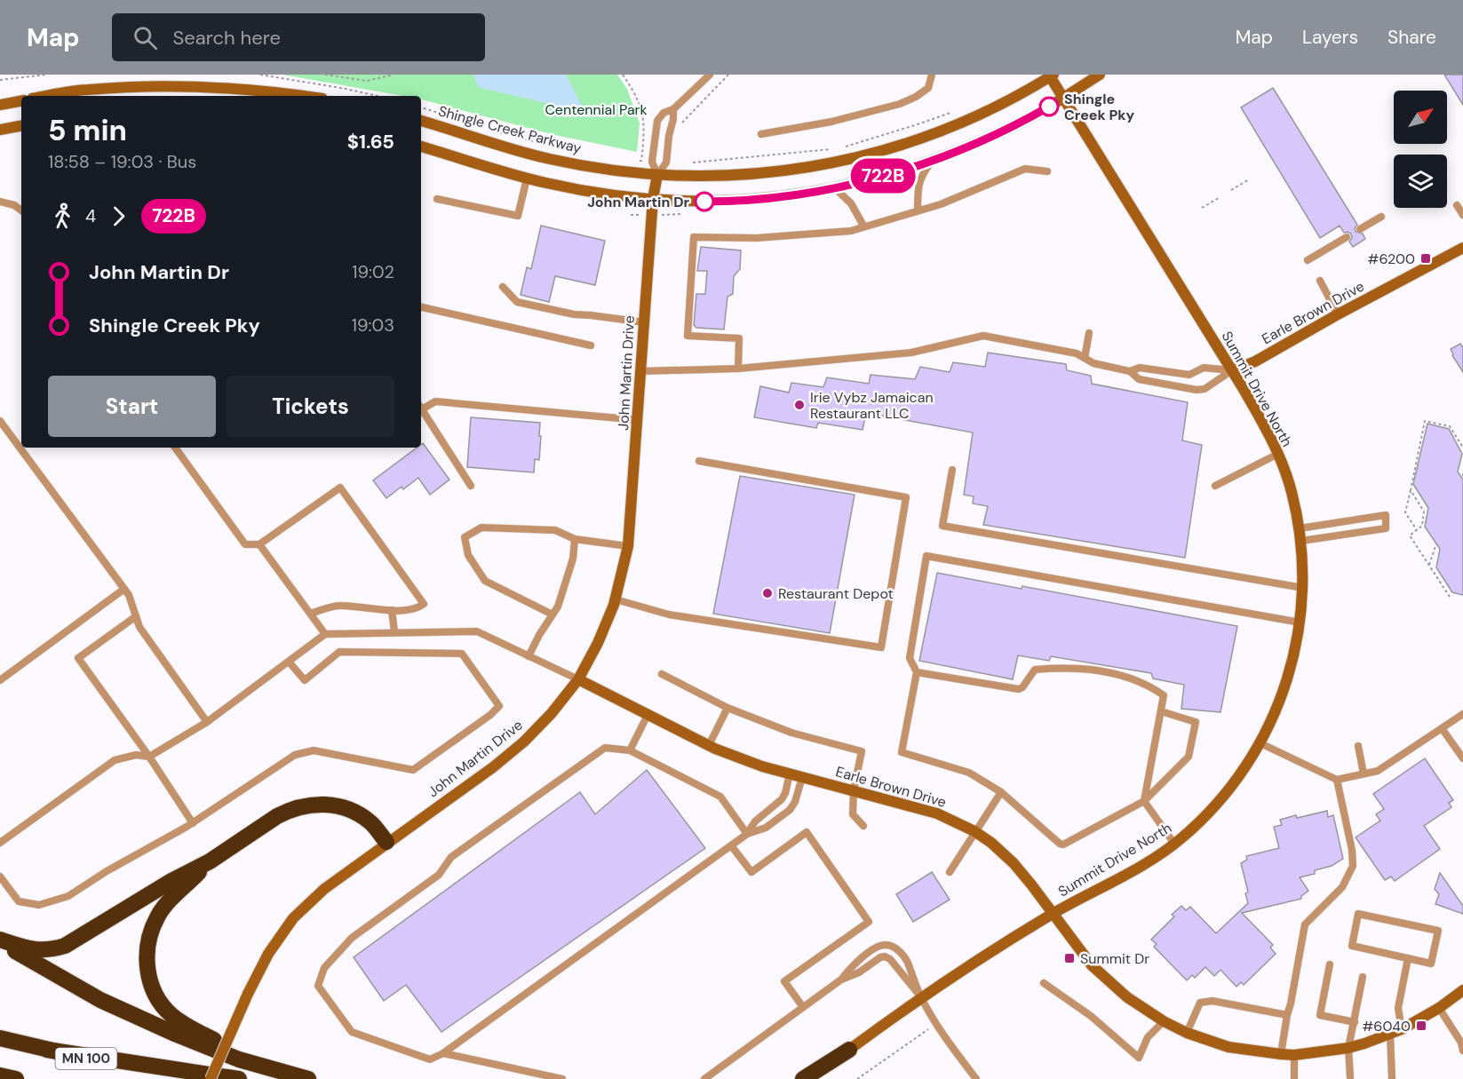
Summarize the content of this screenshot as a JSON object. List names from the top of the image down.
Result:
{
  "streets": {
    "highway": ["MN 100"],
    "street": [
      "Shingle Creek Parkway",
      "Earle Brown Drive",
      "John Martin Drive",
      "Summit Drive North"
    ]
  },
  "crossings": [
    ["Shingle Creek Parkway", "John Martin Drive"],
    ["Shingle Creek Parkway", "Summit Drive North"],
    ["Earle Brown Drive", "John Martin Drive"],
    ["Earle Brown Drive", "Summit Drive North"]
  ],
  "parks": ["Centennial Park"],
  "places": {
    "other": [
      "Shingle Creek Pky",
      "John Martin Dr",
      "Irie Vybz Jamaican Restaurant LLC",
      "Restaurant Depot"
    ],
    "transit": ["#6200", "Summit Dr", "#6040"]
  },
  "lines": ["bus line 722B"],
  "north": "top right",
  "page": {
    "header": "Map",
    "search": "Search here",
    "nav": ["Map", "Layers", "Share"],
    "on_map": "722B",
    "heading": ["5 min", "18:58 – 19:03 · Bus", "$1.65"],
    "legs": ["4", "722B"],
    "list": [
      {
        "name": "John Martin Dr",
        "value": "19:02"
      },
      {
        "name": "Shingle Creek Pky",
        "value": "19:03"
      }
    ],
    "buttons": ["Start", "Tickets"]
  }
}
